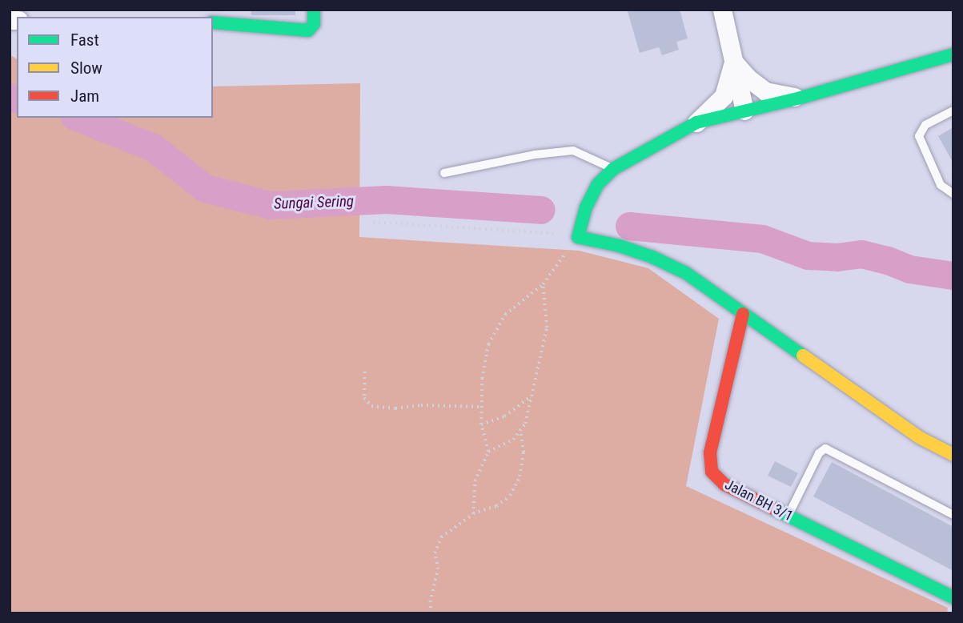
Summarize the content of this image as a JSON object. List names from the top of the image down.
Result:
{
  "streets": {
    "street": ["Jalan BH 3/1"]
  },
  "water": ["Sungai Sering"],
  "legend": ["Fast", "Slow", "Jam"]
}
